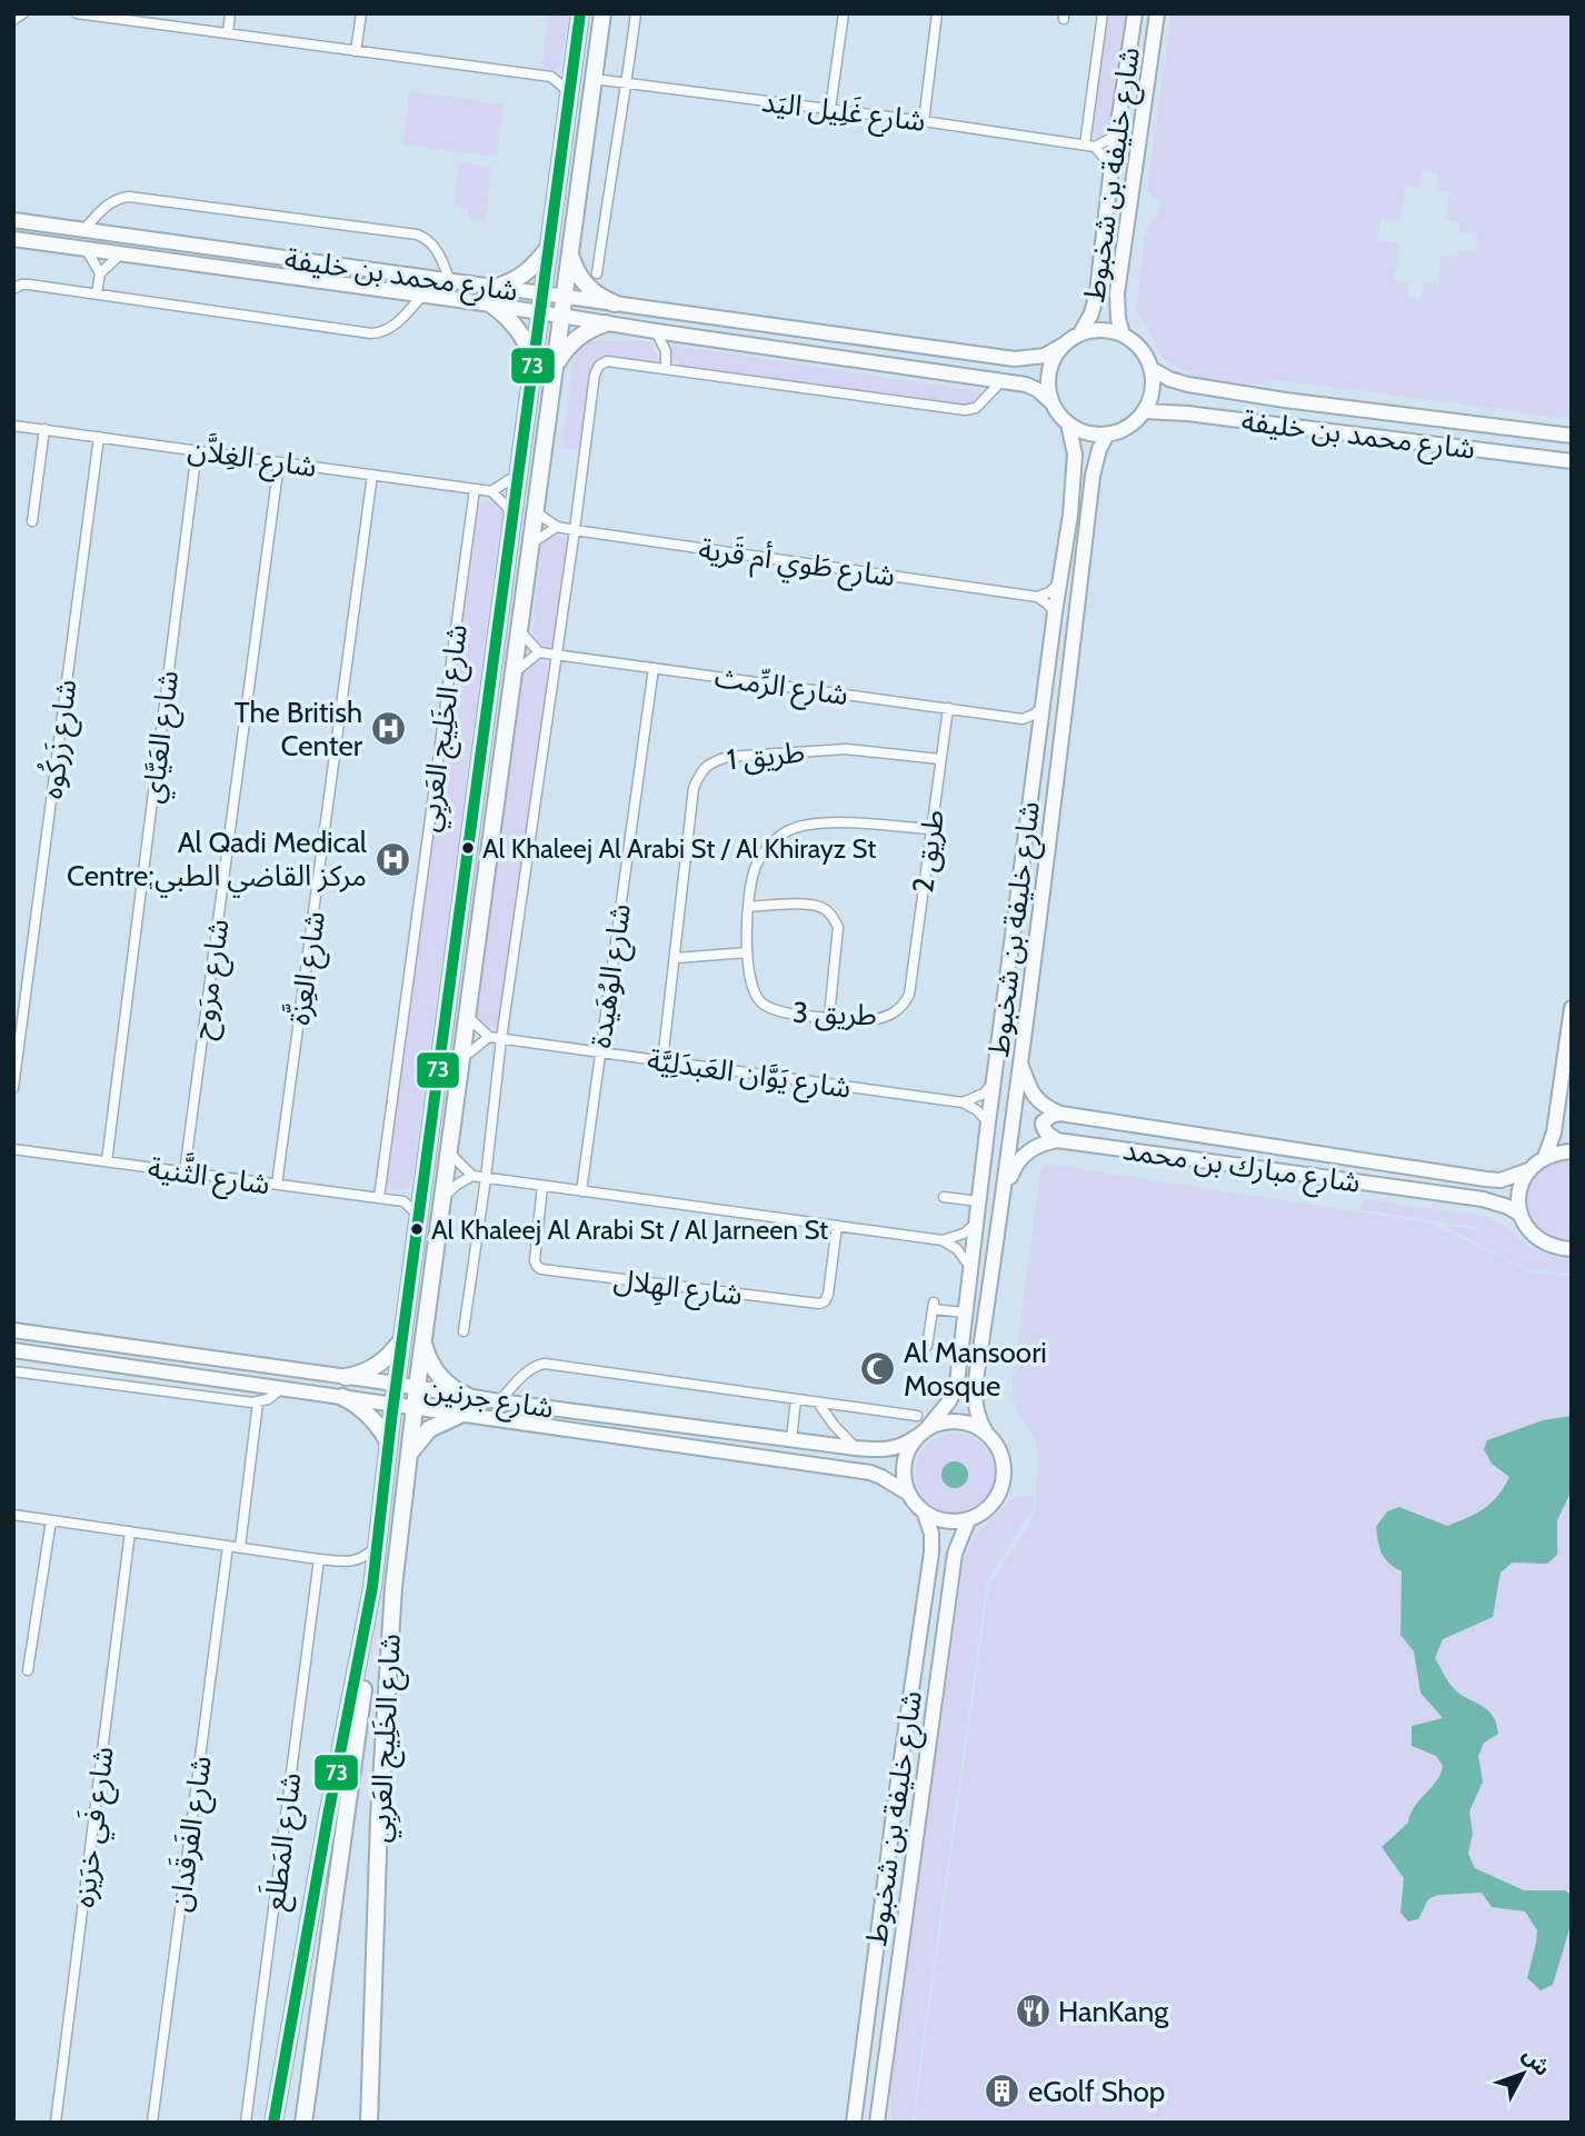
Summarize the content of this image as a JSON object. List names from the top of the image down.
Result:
{
  "streets": {
    "highway": ["شارع الخَلِيج العَربِي"],
    "main road": [
      "شارع خليفة بن شخبوط",
      "شارع محمد بن خليفة",
      "شارع مبارك بن محمد",
      "شارع جرنين"
    ],
    "street": [
      "شارع غَلِيل اليَد",
      "شارع الغِلاَّن",
      "شارع طَوي أم قَرية",
      "شارع الرِّمث",
      "شارع العَيَّاي",
      "شارع زَركُوه",
      "طريق 1",
      "طريق 2",
      "شارع العِزَّة",
      "شارع الوُهَيدة",
      "شارع مرَوح",
      "طريق 3",
      "شارع يَوَّان العَبدَلِيَّة",
      "شارع الثَّنية",
      "شارع الهِلال",
      "شارع فَي خرَيزه",
      "شارع الفَرقَدان",
      "شارع المَطلَع"
    ]
  },
  "crossings": [
    ["شارع غَلِيل اليَد", "شارع الخَلِيج العَربِي"],
    ["شارع خليفة بن شخبوط", "شارع محمد بن خليفة"],
    ["شارع خليفة بن شخبوط", "شارع جرنين"],
    ["شارع محمد بن خليفة", "شارع الخَلِيج العَربِي"],
    ["شارع الغِلاَّن", "شارع الخَلِيج العَربِي"],
    ["شارع الغِلاَّن", "شارع العَيَّاي"],
    ["شارع الغِلاَّن", "شارع زَركُوه"],
    ["شارع الغِلاَّن", "شارع العِزَّة"],
    ["شارع الغِلاَّن", "شارع مرَوح"],
    ["شارع طَوي أم قَرية", "شارع الخَلِيج العَربِي"],
    ["شارع الرِّمث", "طريق 2"],
    ["شارع الرِّمث", "شارع الوُهَيدة"],
    ["شارع الخَلِيج العَربِي", "شارع الثَّنية"],
    ["شارع الخَلِيج العَربِي", "شارع جرنين"],
    ["شارع الخَلِيج العَربِي", "شارع المَطلَع"],
    ["شارع العَيَّاي", "شارع الثَّنية"],
    ["طريق 1", "طريق 2"],
    ["طريق 1", "شارع يَوَّان العَبدَلِيَّة"],
    ["طريق 2", "طريق 3"],
    ["شارع العِزَّة", "شارع الثَّنية"],
    ["شارع الوُهَيدة", "شارع يَوَّان العَبدَلِيَّة"],
    ["شارع مرَوح", "شارع الثَّنية"],
    ["شارع جرنين", "شارع المَطلَع"]
  ],
  "places": {
    "hospital": ["The British Center", "Al Qadi Medical Centre;مركز القاضي الطبي"],
    "other": ["Al Khaleej Al Arabi St / Al Khirayz St", "Al Khaleej Al Arabi St / Al Jarneen St"],
    "mosque": ["Al Mansoori Mosque"],
    "restaurant": ["HanKang"],
    "building": ["eGolf Shop"]
  },
  "lines": ["transit line 73"],
  "north": "top right"
}
